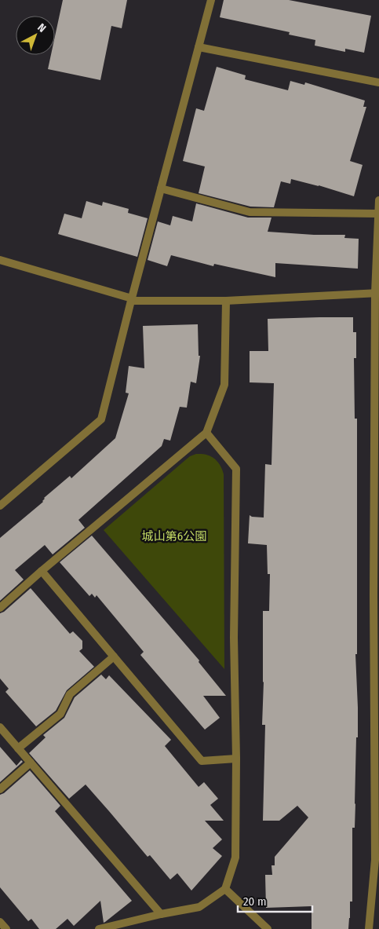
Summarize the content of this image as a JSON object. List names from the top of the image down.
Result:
{
  "parks": ["城山第6公園"],
  "scale_bar": "20 m",
  "north": "top right"
}
